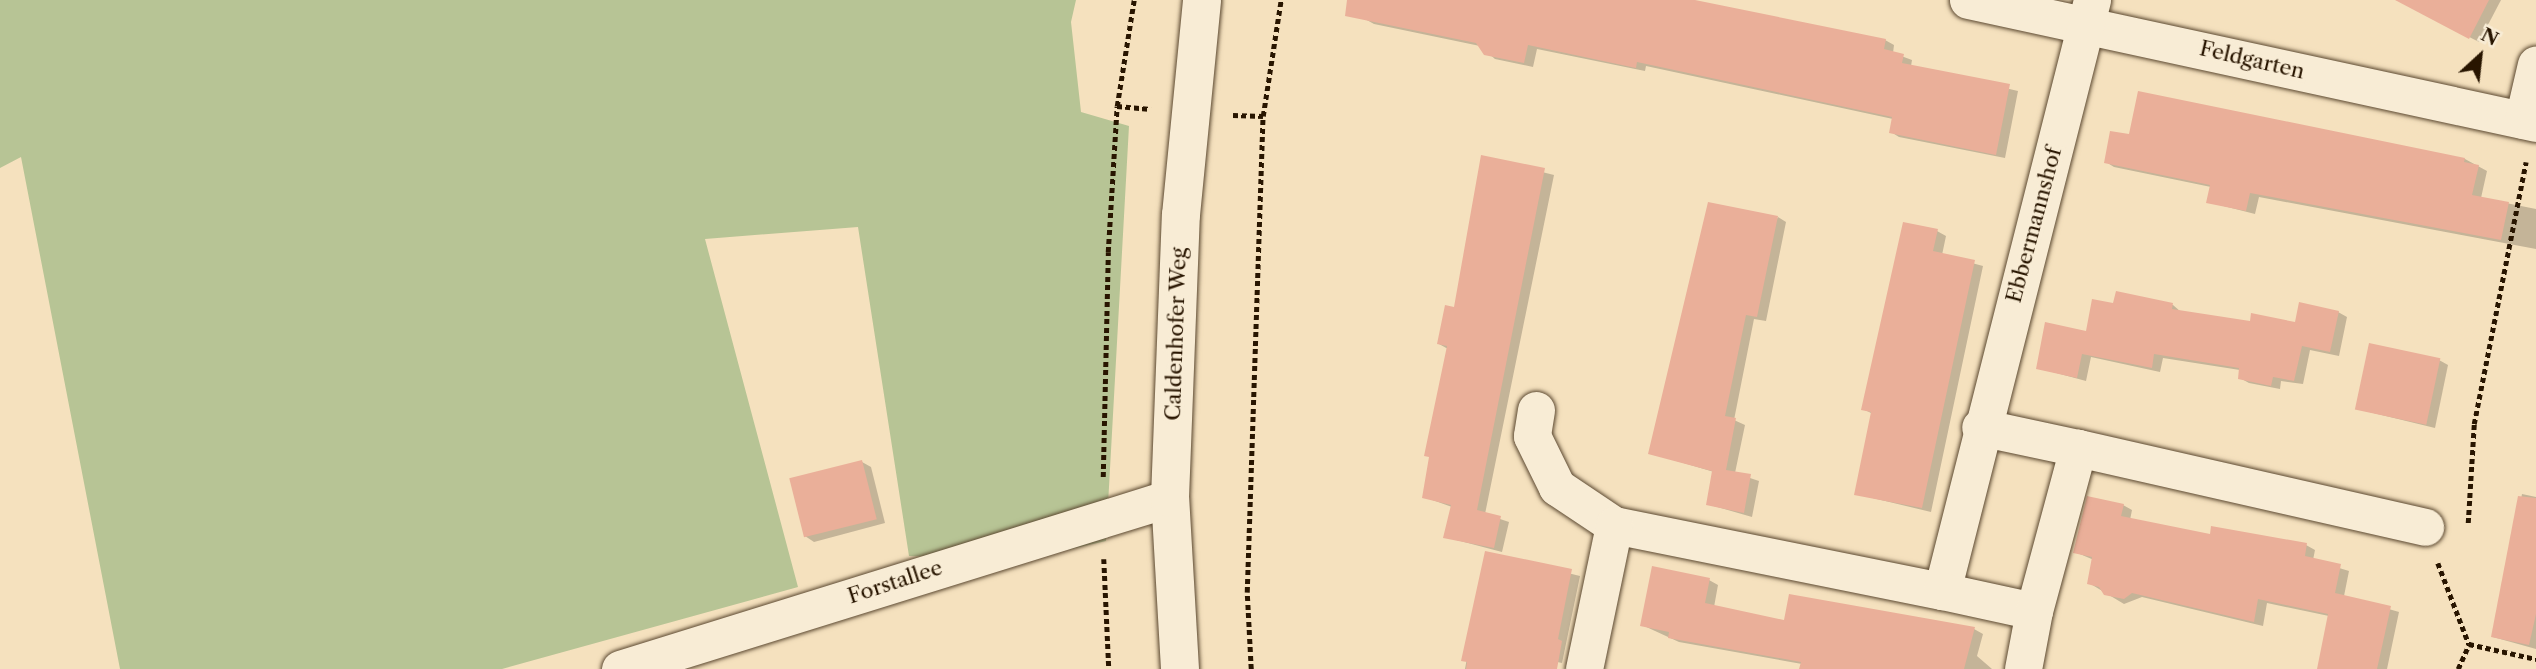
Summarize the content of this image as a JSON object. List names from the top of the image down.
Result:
{
  "streets": {
    "main road": ["Caldenhofer Weg"],
    "street": ["Feldgarten", "Ebbermannshof", "Forstallee"]
  },
  "crossings": [
    ["Feldgarten", "Ebbermannshof"],
    ["Caldenhofer Weg", "Forstallee"]
  ],
  "north": "top right"
}
